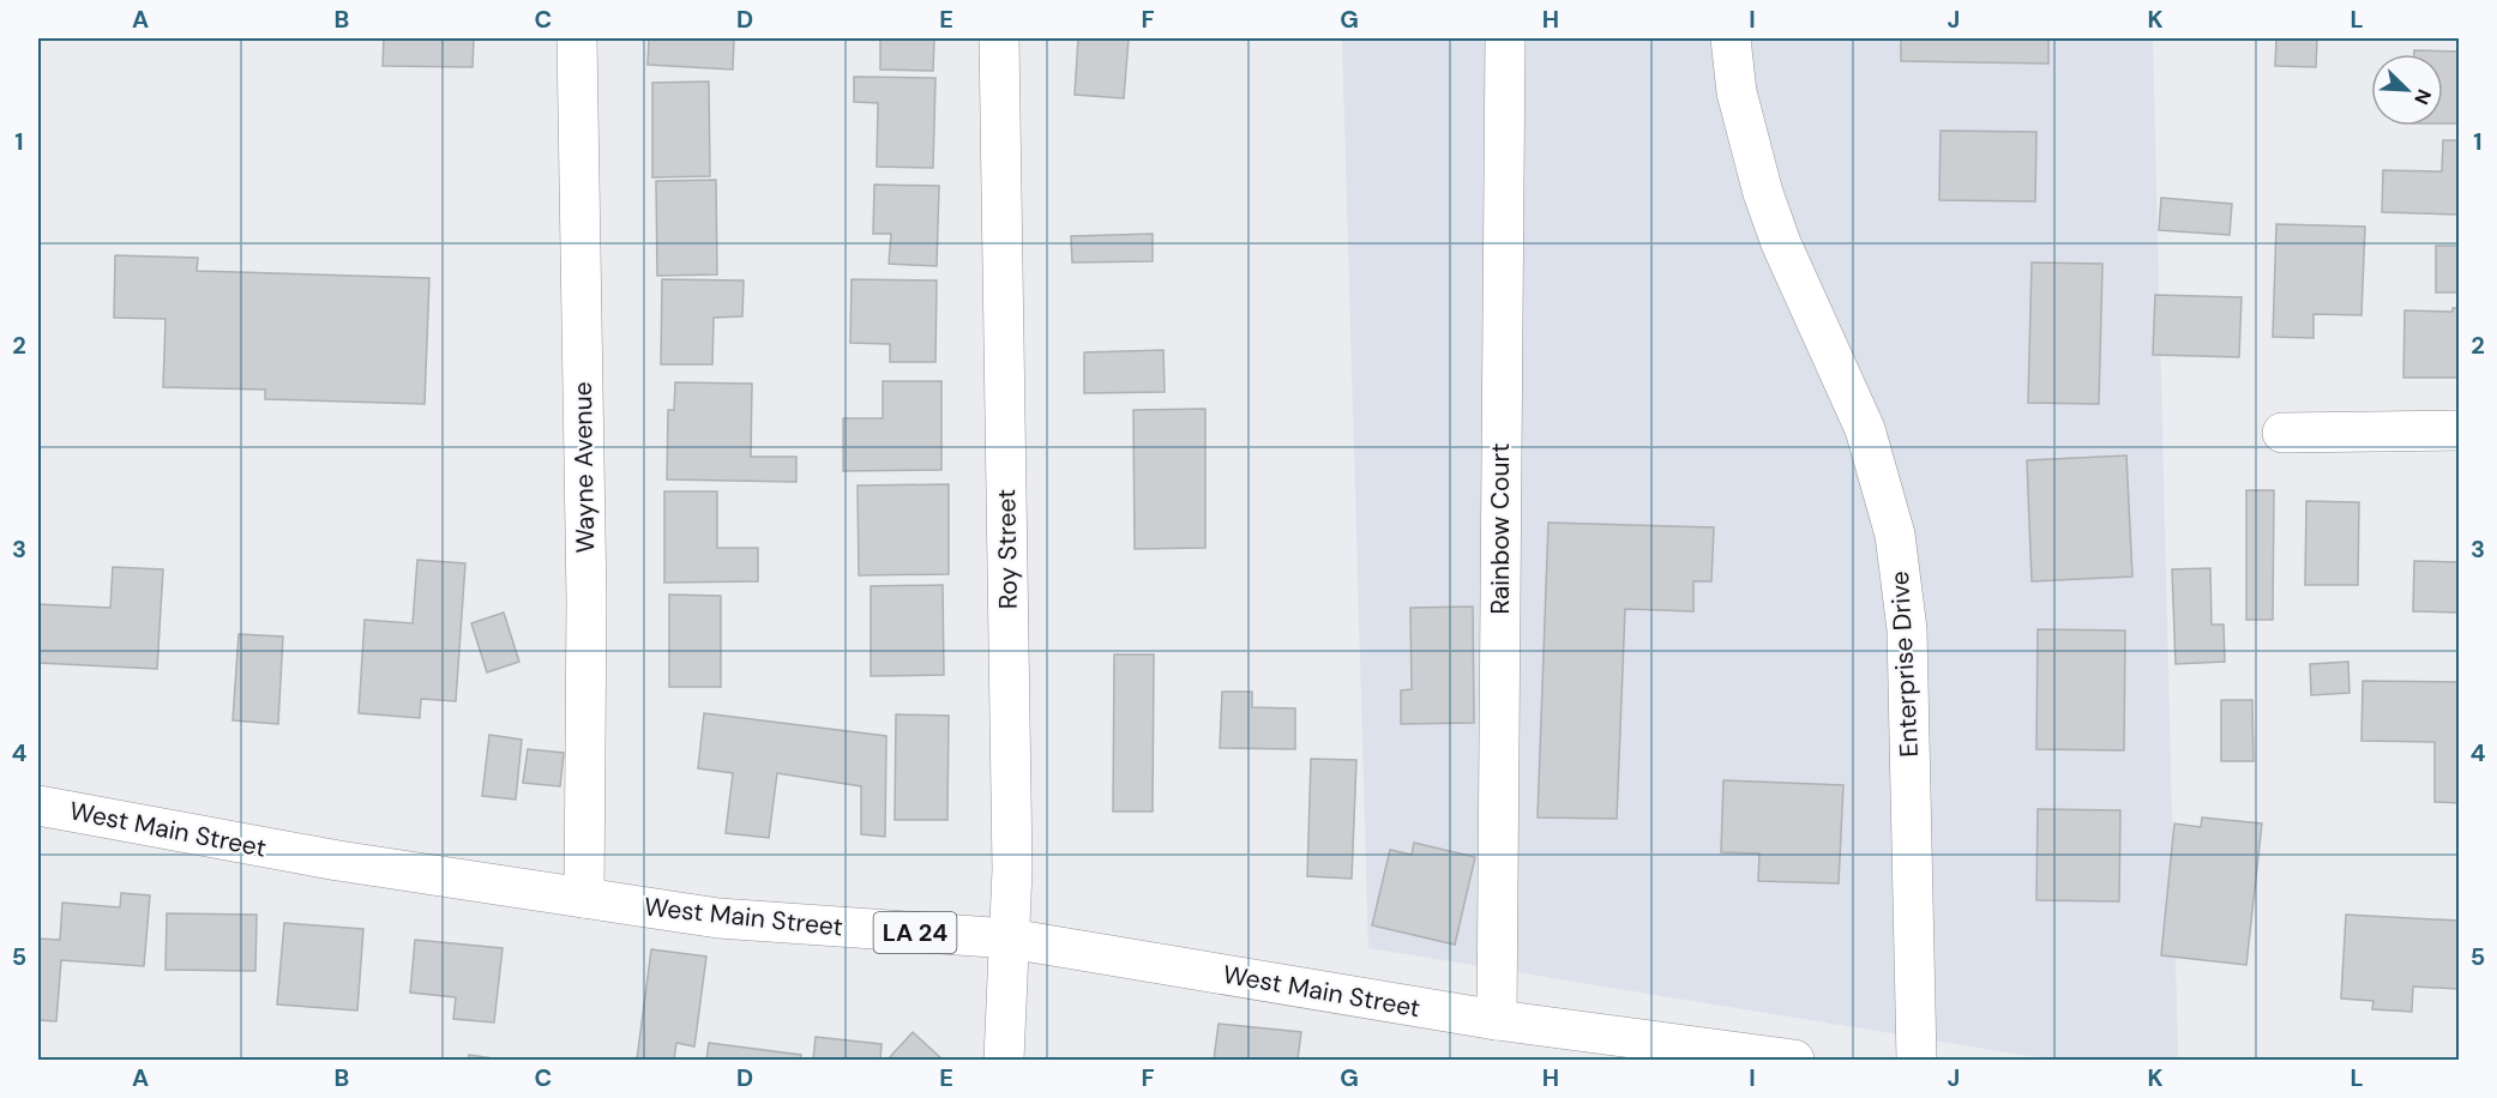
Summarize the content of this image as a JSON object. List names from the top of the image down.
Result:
{
  "streets": {
    "street": [
      "Wayne Avenue",
      "Rainbow Court",
      "Roy Street",
      "Enterprise Drive",
      "West Main Street",
      "LA 24"
    ]
  },
  "crossings": [
    ["Wayne Avenue", "West Main Street"],
    ["Rainbow Court", "West Main Street"],
    ["Roy Street", "West Main Street"]
  ],
  "north": "bottom right",
  "grid": {
    "columns": [
      "A",
      "B",
      "C",
      "D",
      "E",
      "F",
      "G",
      "H",
      "I",
      "J",
      "K",
      "L"
    ],
    "rows": [
      "1",
      "2",
      "3",
      "4",
      "5"
    ]
  }
}
